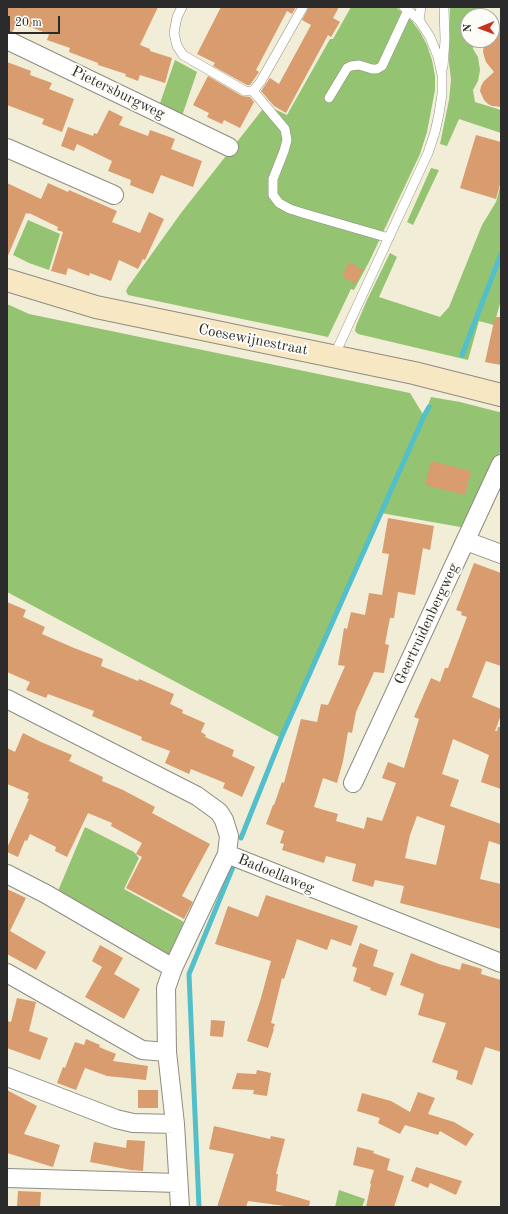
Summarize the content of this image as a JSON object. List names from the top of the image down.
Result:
{
  "streets": {
    "main road": ["Coesewijnestraat"],
    "street": ["Pietersburgweg", "Geertruidenbergweg", "Badoellaweg"]
  },
  "scale_bar": "20 m",
  "north": "left"
}
